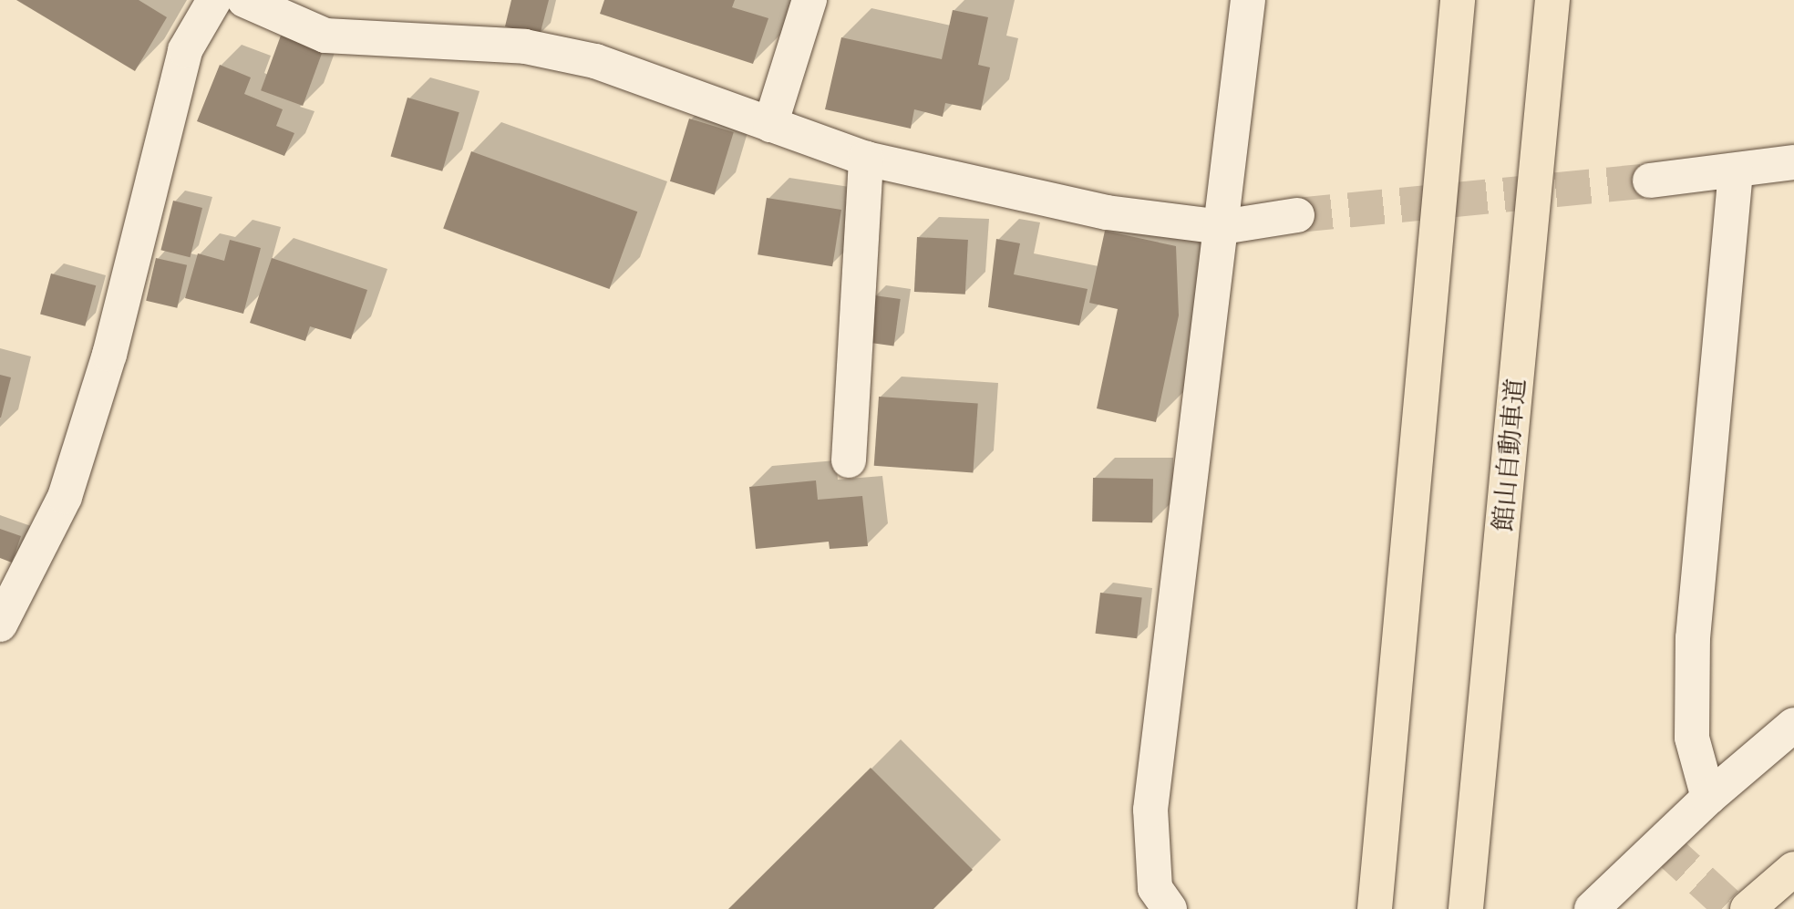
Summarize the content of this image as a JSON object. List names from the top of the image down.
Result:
{
  "streets": {
    "highway": ["館山自動車道"]
  }
}
